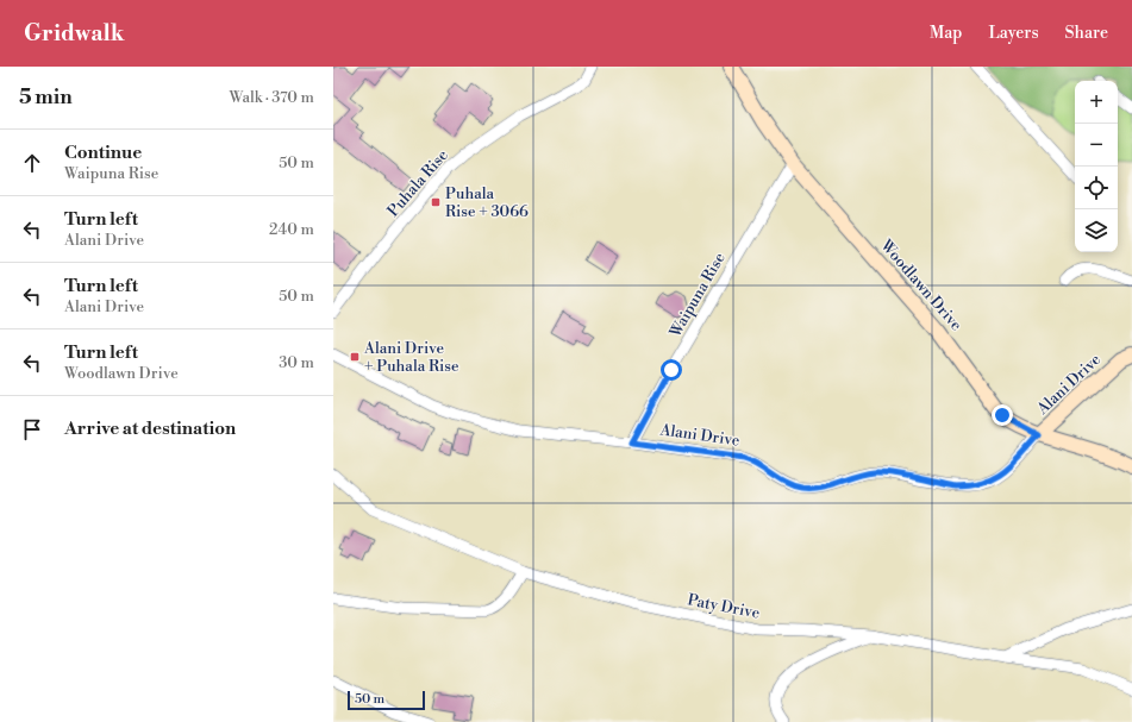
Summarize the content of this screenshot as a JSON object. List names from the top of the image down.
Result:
{
  "streets": {
    "street": [
      "Puhala Rise",
      "Woodlawn Drive",
      "Waipuna Rise",
      "Alani Drive",
      "Paty Drive"
    ]
  },
  "crossings": [
    ["Woodlawn Drive", "Waipuna Rise"],
    ["Woodlawn Drive", "Alani Drive"],
    ["Waipuna Rise", "Alani Drive"]
  ],
  "places": {
    "transit": ["Puhala Rise + 3066", "Alani Drive + Puhala Rise"]
  },
  "scale_bar": "50 m",
  "page": {
    "header": "Gridwalk",
    "nav": ["Map", "Layers", "Share"],
    "heading": ["5 min", "Walk · 370 m"],
    "map_buttons": ["+", "−"],
    "list": [
      ["Continue", "Waipuna Rise", "50 m"],
      ["Turn left", "Alani Drive", "240 m"],
      ["Turn left", "Alani Drive", "50 m"],
      ["Turn left", "Woodlawn Drive", "30 m"],
      "Arrive at destination"
    ],
    "scale": "50 m"
  }
}
